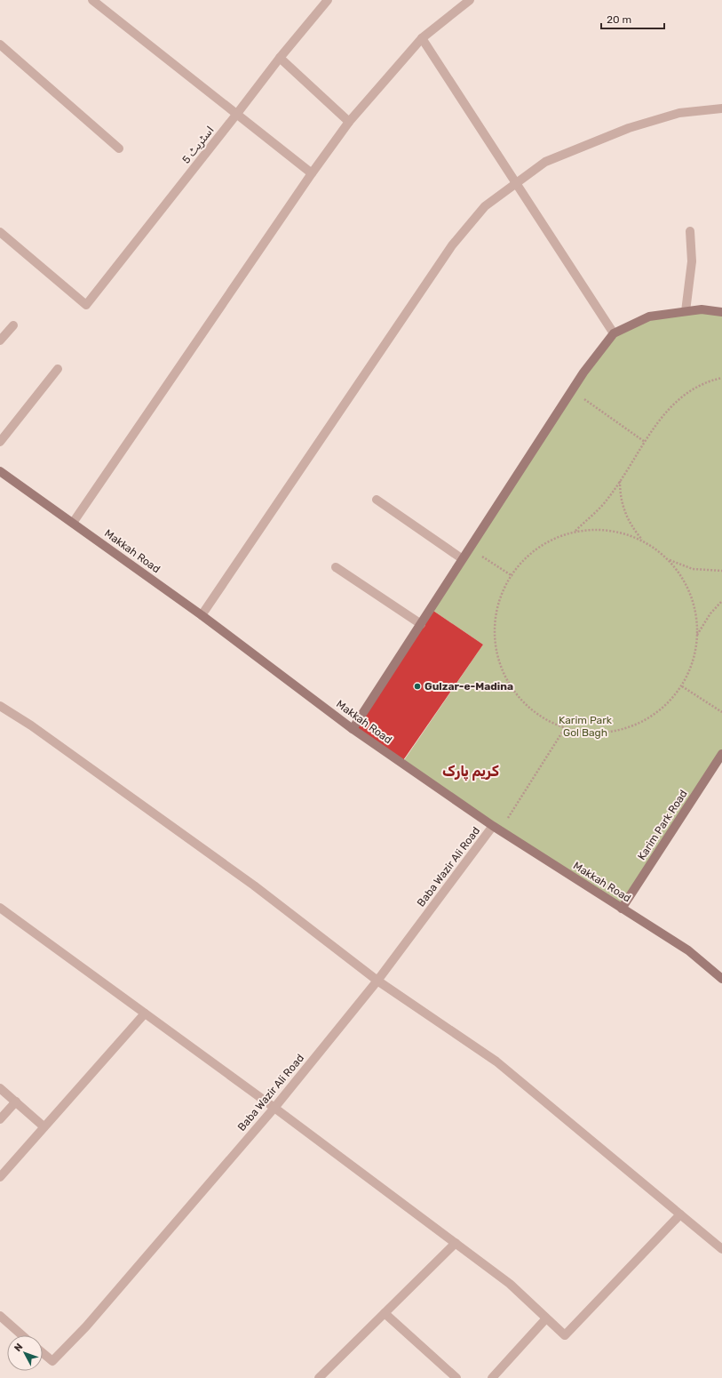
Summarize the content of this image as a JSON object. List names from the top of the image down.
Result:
{
  "streets": {
    "street": [
      "اسٹریٹ 5",
      "Makkah Road",
      "Karim Park Road",
      "Baba Wazir Ali Road"
    ]
  },
  "crossings": [
    ["Makkah Road", "Karim Park Road"],
    ["Makkah Road", "Baba Wazir Ali Road"]
  ],
  "districts": ["کریم پارک"],
  "parks": ["Karim Park Gol Bagh"],
  "places": ["Gulzar-e-Madina"],
  "scale_bar": "20 m",
  "north": "top left"
}
